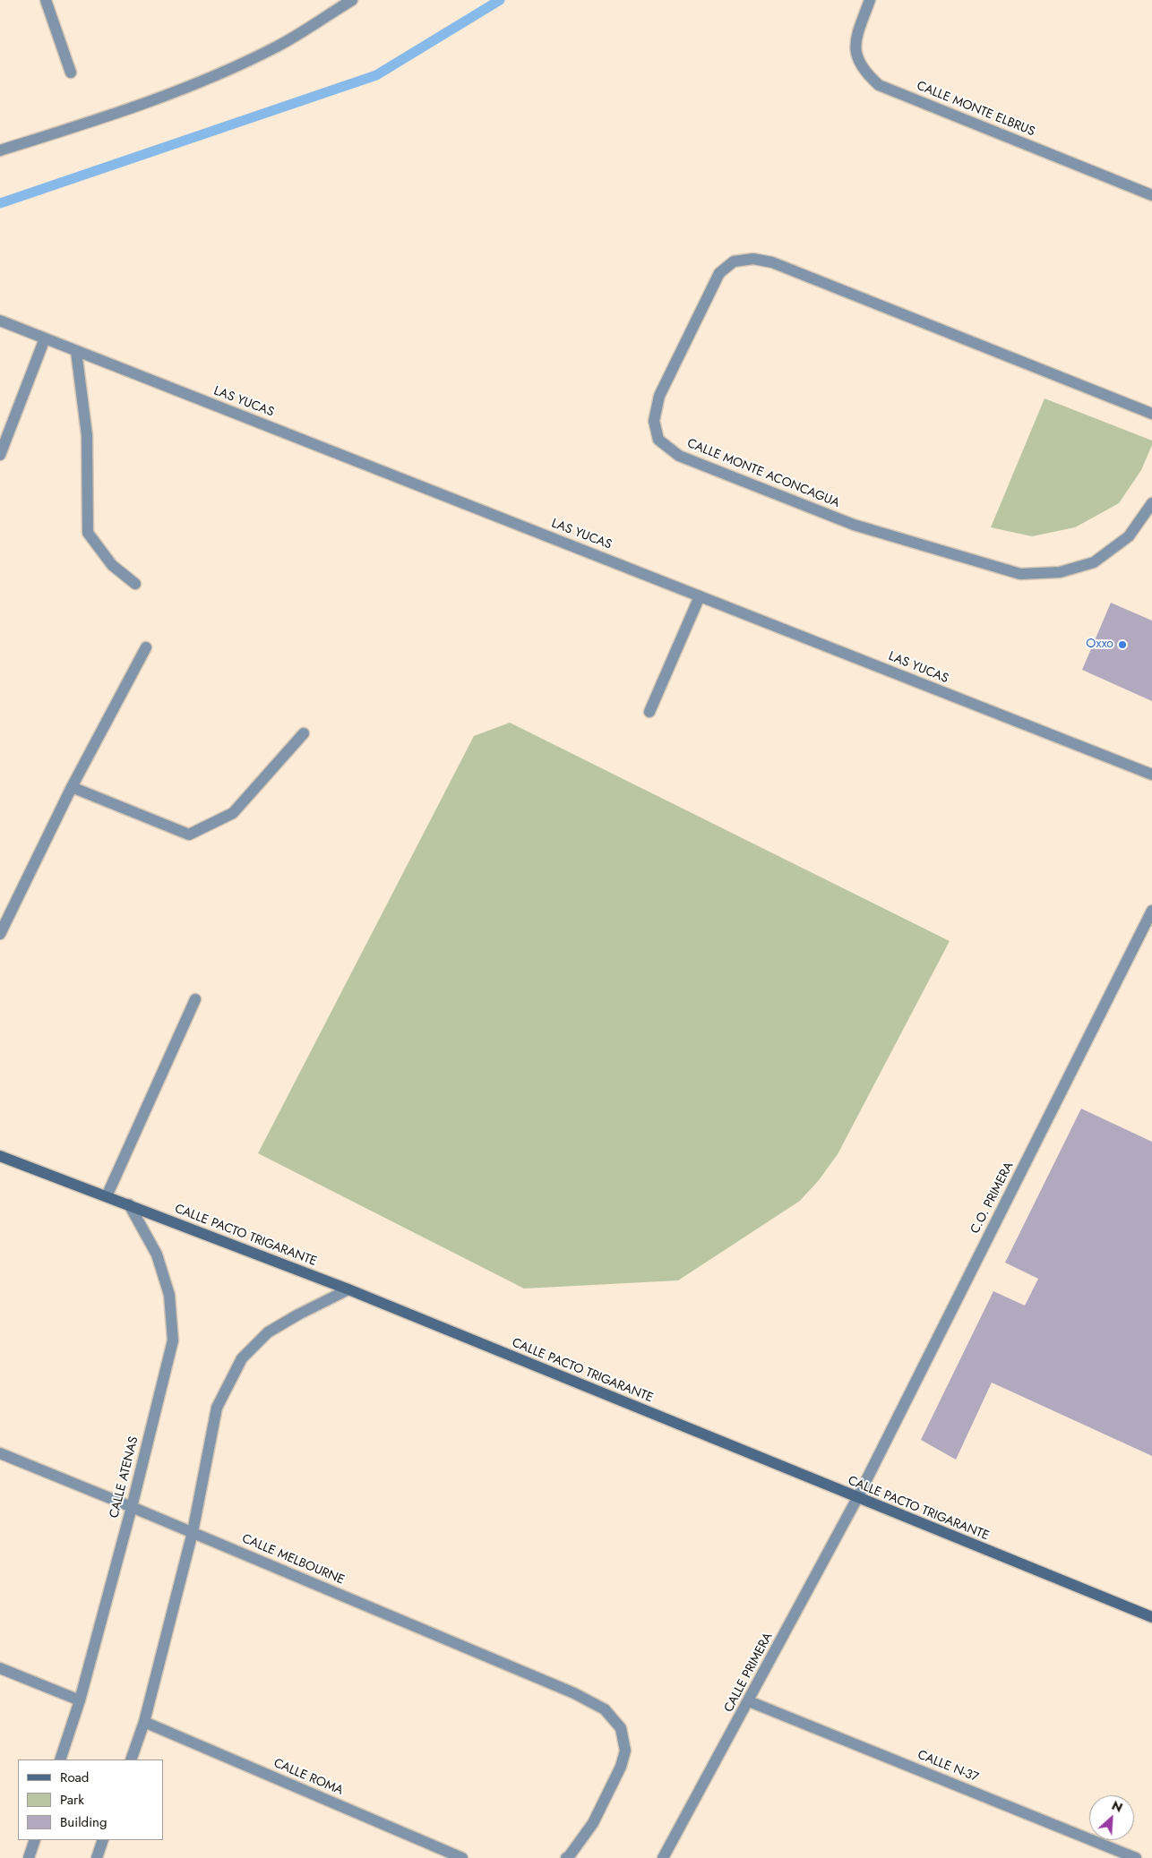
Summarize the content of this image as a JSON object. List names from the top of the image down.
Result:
{
  "streets": {
    "street": [
      "CALLE MONTE ELBRUS",
      "LAS YUCAS",
      "CALLE MONTE ACONCAGUA",
      "C.O. PRIMERA",
      "CALLE PACTO TRIGARANTE",
      "CALLE ATENAS",
      "CALLE MELBOURNE",
      "CALLE PRIMERA",
      "CALLE N-37",
      "CALLE ROMA"
    ]
  },
  "crossings": [
    ["C.O. PRIMERA", "CALLE PACTO TRIGARANTE"],
    ["C.O. PRIMERA", "CALLE PRIMERA"],
    ["CALLE PACTO TRIGARANTE", "CALLE ATENAS"],
    ["CALLE PACTO TRIGARANTE", "CALLE PRIMERA"],
    ["CALLE ATENAS", "CALLE MELBOURNE"],
    ["CALLE PRIMERA", "CALLE N-37"]
  ],
  "places": ["Oxxo"],
  "legend": ["Road", "Park", "Building"],
  "north": "top right"
}
